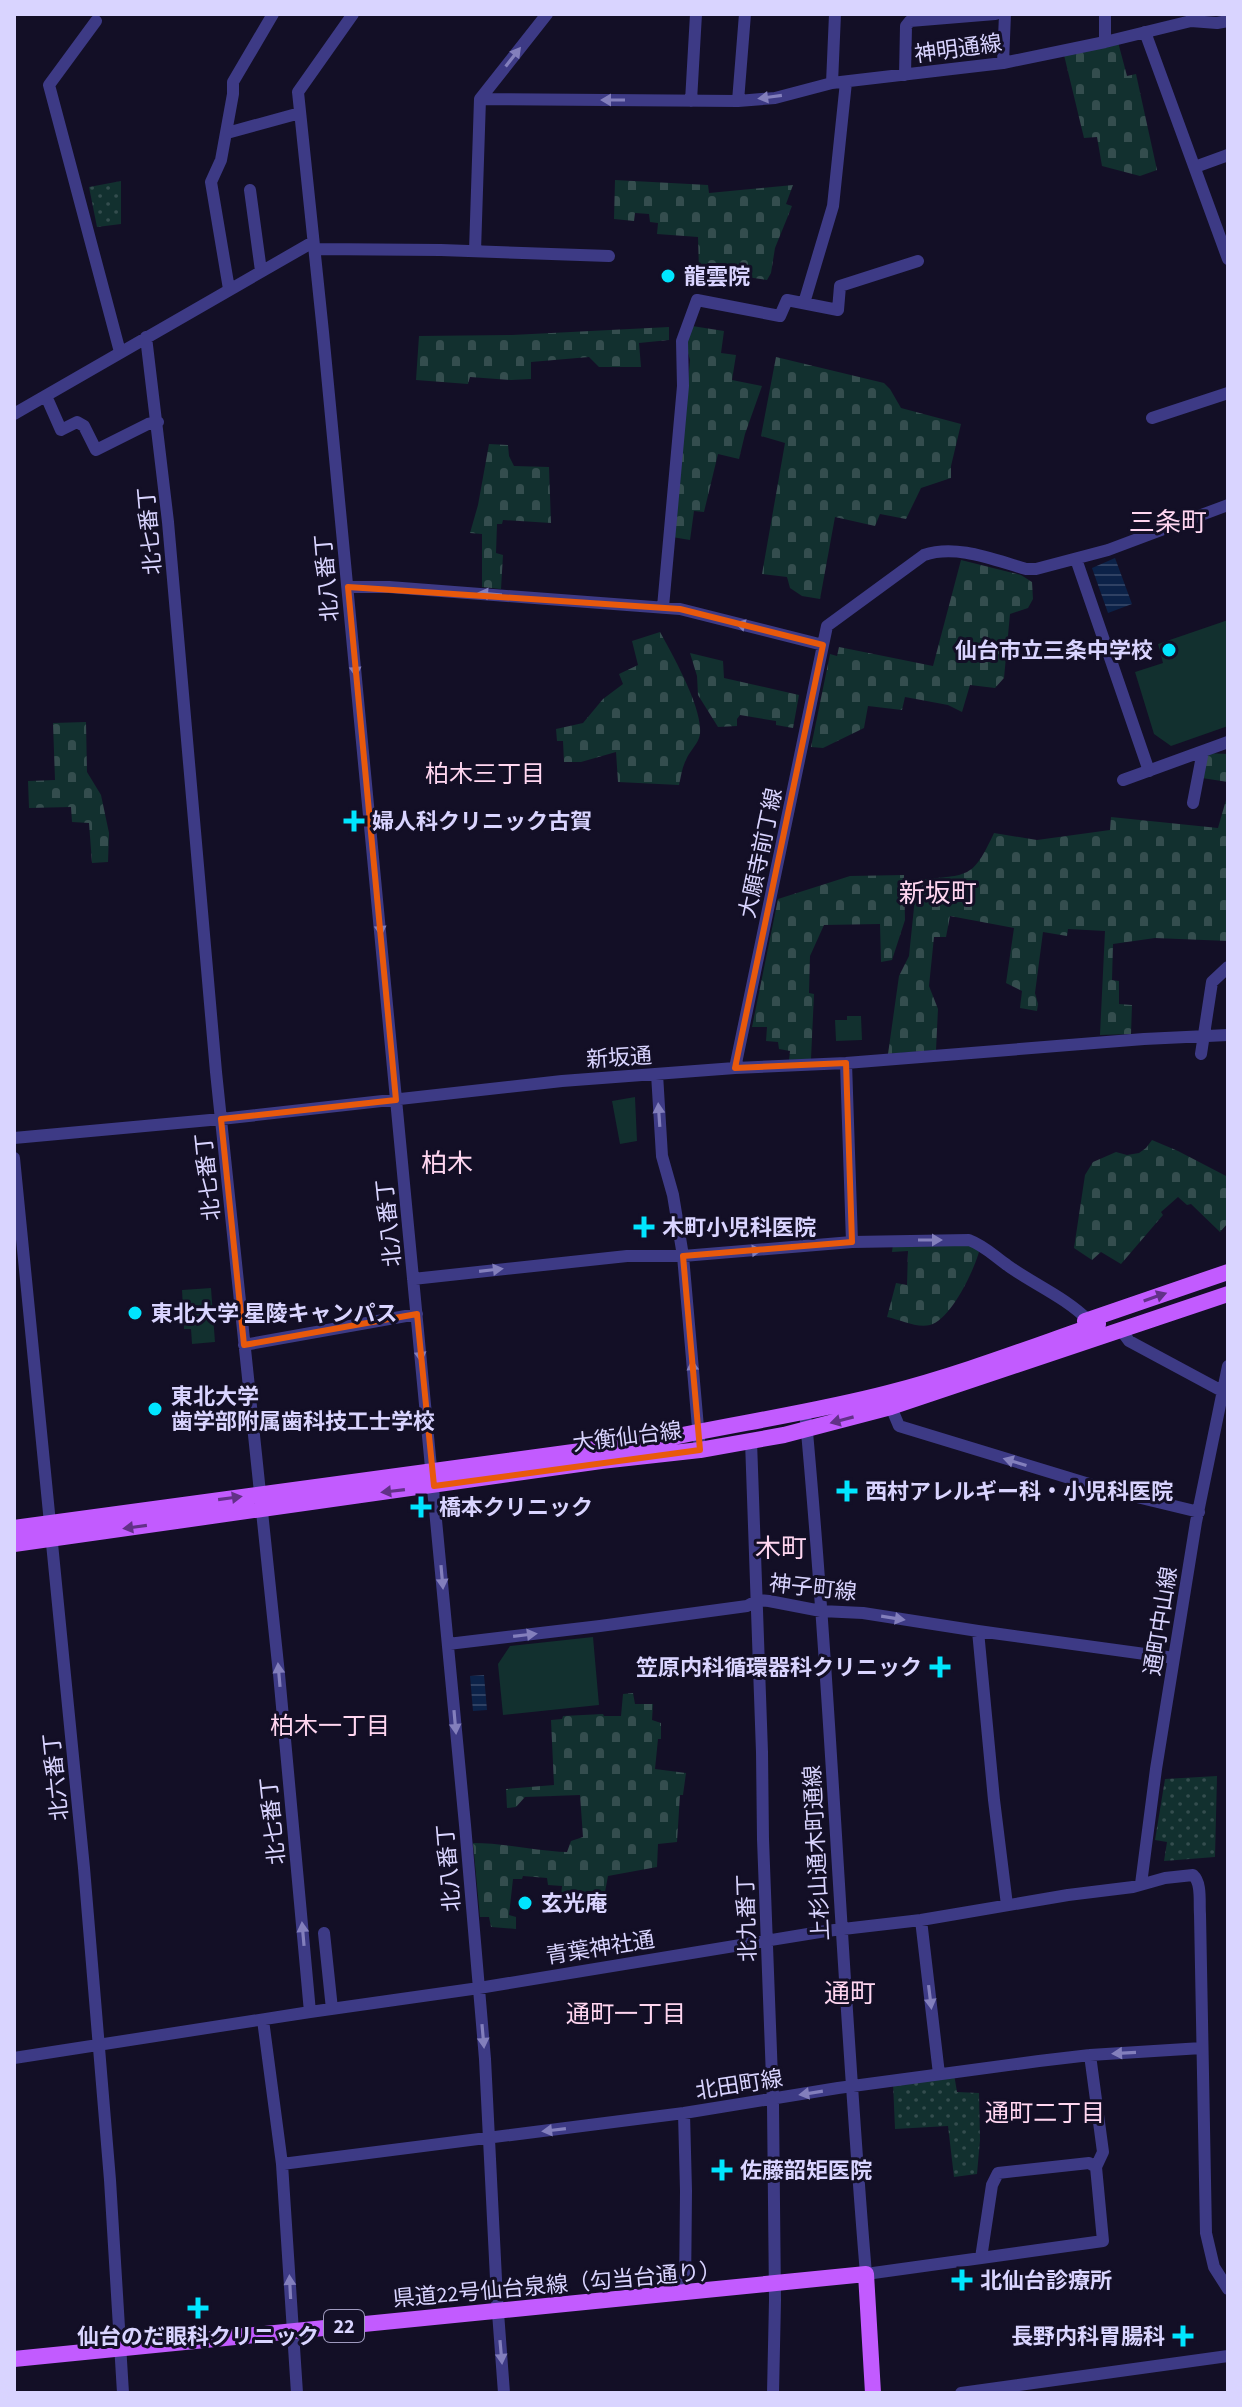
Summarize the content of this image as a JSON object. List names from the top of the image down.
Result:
{
  "streets": {
    "main road": ["大衡仙台線", "県道22号仙台泉線（勾当台通り）", "22"],
    "street": [
      "神明通線",
      "北七番丁",
      "北八番丁",
      "大願寺前丁線",
      "新坂通",
      "神子町線",
      "通町中山線",
      "北六番丁",
      "上杉山通木町通線",
      "北九番丁",
      "青葉神社通",
      "北田町線"
    ]
  },
  "crossings": [
    ["北七番丁", "新坂通"],
    ["北七番丁", "大衡仙台線"],
    ["北七番丁", "青葉神社通"],
    ["北八番丁", "新坂通"],
    ["北八番丁", "大衡仙台線"],
    ["北八番丁", "神子町線"],
    ["北八番丁", "青葉神社通"],
    ["北八番丁", "北田町線"],
    ["北八番丁", "県道22号仙台泉線（勾当台通り）"],
    ["大願寺前丁線", "新坂通"],
    ["大衡仙台線", "北六番丁"],
    ["大衡仙台線", "上杉山通木町通線"],
    ["大衡仙台線", "北九番丁"],
    ["神子町線", "通町中山線"],
    ["神子町線", "上杉山通木町通線"],
    ["神子町線", "北九番丁"],
    ["通町中山線", "青葉神社通"],
    ["北六番丁", "青葉神社通"],
    ["北六番丁", "県道22号仙台泉線（勾当台通り）"],
    ["上杉山通木町通線", "青葉神社通"],
    ["上杉山通木町通線", "北田町線"],
    ["上杉山通木町通線", "県道22号仙台泉線（勾当台通り）"],
    ["北九番丁", "青葉神社通"],
    ["北九番丁", "北田町線"],
    ["北九番丁", "県道22号仙台泉線（勾当台通り）"],
    ["青葉神社通", "北田町線"]
  ],
  "one_way": [
    "神明通線",
    "北八番丁",
    "神子町線",
    "北田町線"
  ],
  "districts": [
    "三条町",
    "柏木三丁目",
    "新坂町",
    "柏木",
    "木町",
    "柏木一丁目",
    "通町",
    "通町一丁目",
    "通町二丁目"
  ],
  "places": {
    "other": [
      "龍雲院",
      "仙台市立三条中学校",
      "東北大学 星陵キャンパス",
      "東北大学 歯学部附属歯科技工士学校",
      "玄光庵"
    ],
    "health": [
      "婦人科クリニック古賀",
      "木町小児科医院",
      "西村アレルギー科・小児科医院",
      "橋本クリニック",
      "笠原内科循環器科クリニック",
      "佐藤韶矩医院",
      "北仙台診療所",
      "仙台のだ眼科クリニック",
      "長野内科胃腸科"
    ]
  }
}
